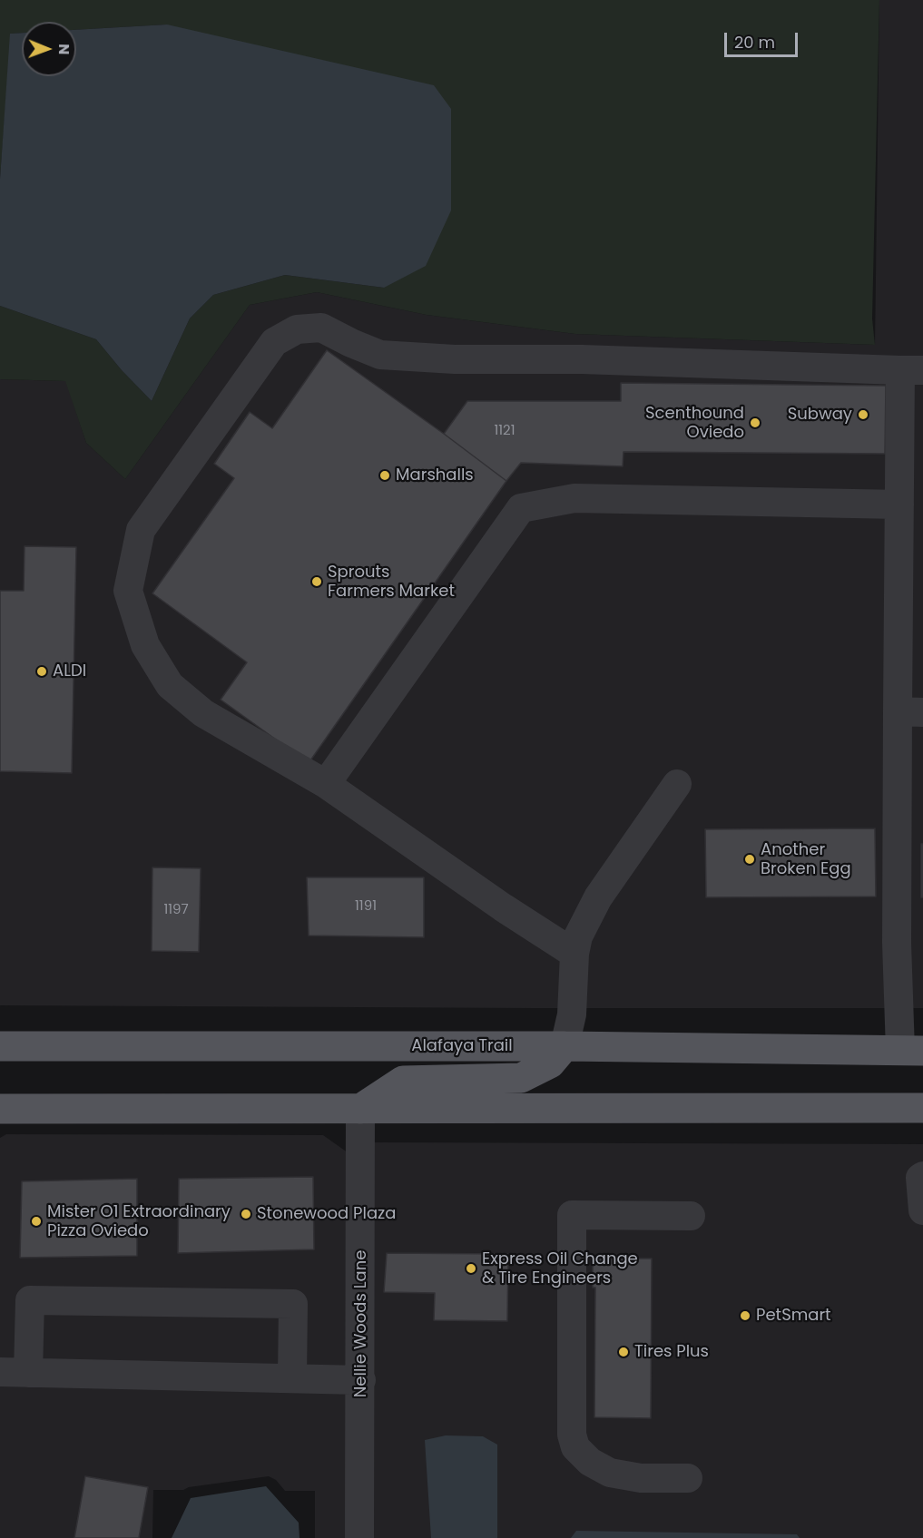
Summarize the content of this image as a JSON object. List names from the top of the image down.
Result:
{
  "streets": {
    "main road": ["Alafaya Trail"],
    "lane": ["Nellie Woods Lane"]
  },
  "places": [
    "Subway",
    "Scenthound Oviedo",
    "Marshalls",
    "Sprouts Farmers Market",
    "ALDI",
    "Another Broken Egg",
    "Stonewood Plaza",
    "Mister O1 Extraordinary Pizza Oviedo",
    "Express Oil Change & Tire Engineers",
    "PetSmart",
    "Tires Plus"
  ],
  "house_numbers": ["1121", "1191", "1197"],
  "scale_bar": "20 m",
  "north": "right"
}
